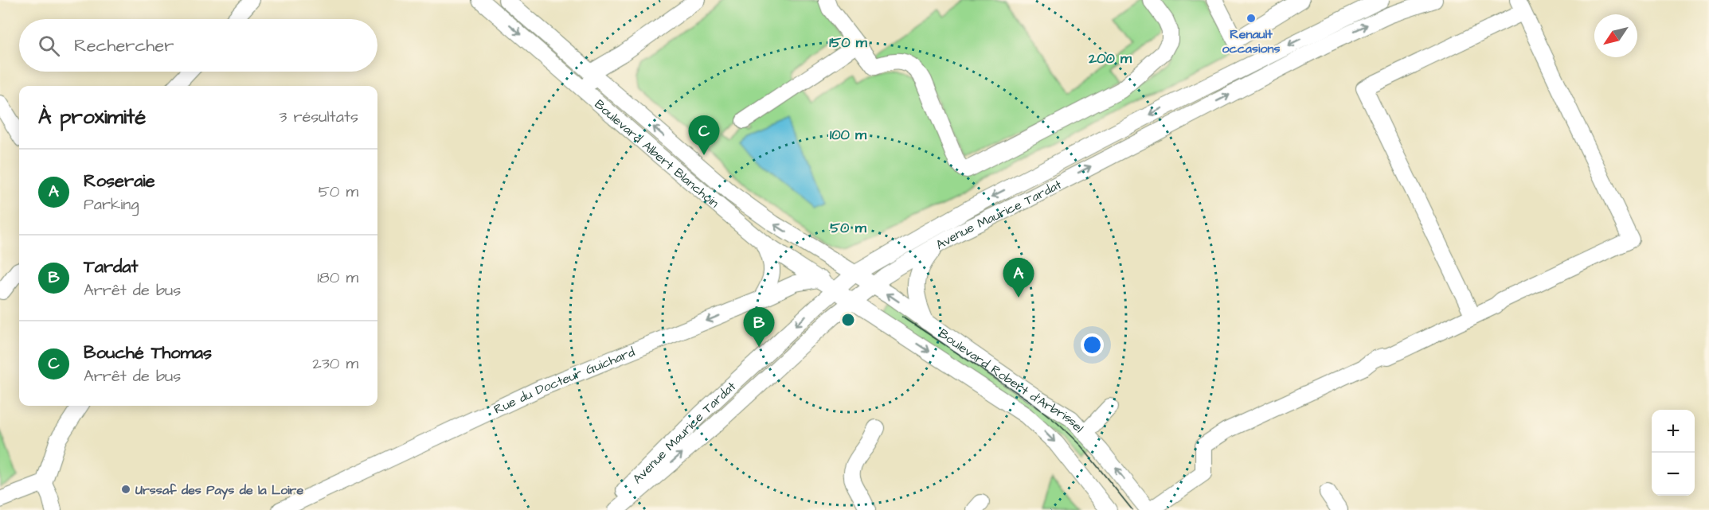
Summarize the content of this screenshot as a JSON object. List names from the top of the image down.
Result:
{
  "streets": {
    "street": [
      "Boulevard Albert Blanchoin",
      "Avenue Maurice Tardat",
      "Rue du Docteur Guichard",
      "Boulevard Robert d'Arbrissel"
    ]
  },
  "crossings": [
    ["Boulevard Albert Blanchoin", "Avenue Maurice Tardat"],
    ["Boulevard Albert Blanchoin", "Rue du Docteur Guichard"],
    ["Boulevard Albert Blanchoin", "Boulevard Robert d'Arbrissel"],
    ["Avenue Maurice Tardat", "Rue du Docteur Guichard"],
    ["Avenue Maurice Tardat", "Boulevard Robert d'Arbrissel"],
    ["Rue du Docteur Guichard", "Boulevard Robert d'Arbrissel"]
  ],
  "one_way": ["Rue du Docteur Guichard"],
  "places": ["Renault occasions", "Urssaf des Pays de la Loire"],
  "north": "bottom left",
  "page": {
    "search": "Rechercher",
    "heading": ["À proximité", "3 résultats"],
    "pins": ["C", "A", "B"],
    "list": [
      {
        "mark": "A",
        "name": "Roseraie",
        "note": "Parking",
        "value": "50 m"
      },
      {
        "mark": "B",
        "name": "Tardat",
        "note": "Arrêt de bus",
        "value": "180 m"
      },
      {
        "mark": "C",
        "name": "Bouché Thomas",
        "note": "Arrêt de bus",
        "value": "230 m"
      }
    ],
    "map_buttons": ["+", "−"]
  },
  "rings": [
    "150 m",
    "200 m",
    "100 m",
    "50 m"
  ]
}
